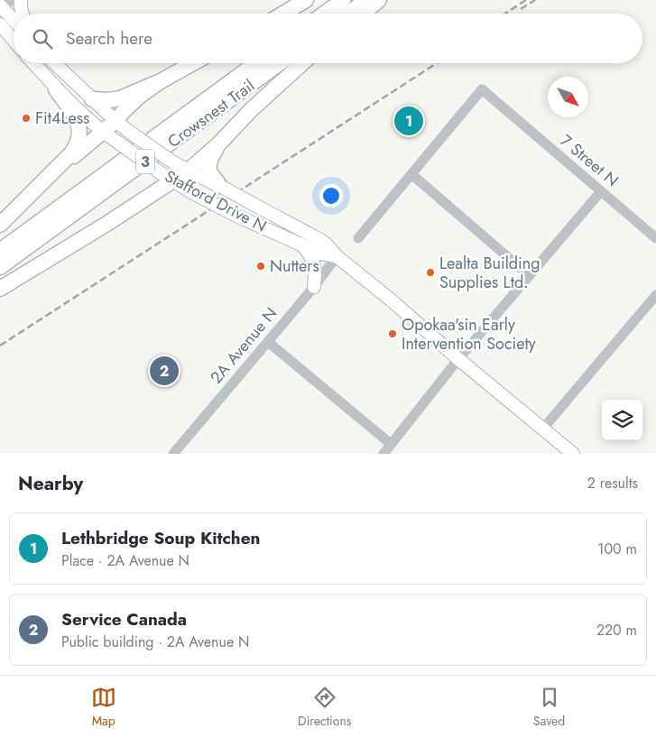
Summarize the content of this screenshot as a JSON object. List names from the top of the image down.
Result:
{
  "streets": {
    "highway": ["Crowsnest Trail", "3"],
    "main road": ["Stafford Drive N"],
    "street": ["7 Street N", "2A Avenue N"]
  },
  "crossings": [
    ["Stafford Drive N", "2A Avenue N"]
  ],
  "places": [
    "Fit4Less",
    "Nutters",
    "Lealta Building Supplies Ltd.",
    "Opokaa'sin Early Intervention Society"
  ],
  "north": "bottom right",
  "page": {
    "search": "Search here",
    "pins": ["1", "2"],
    "heading": ["Nearby", "2 results"],
    "list": [
      {
        "mark": "1",
        "name": "Lethbridge Soup Kitchen",
        "note": "Place · 2A Avenue N",
        "value": "100 m"
      },
      {
        "mark": "2",
        "name": "Service Canada",
        "note": "Public building · 2A Avenue N",
        "value": "220 m"
      }
    ],
    "nav": ["Map", "Directions", "Saved"]
  }
}
